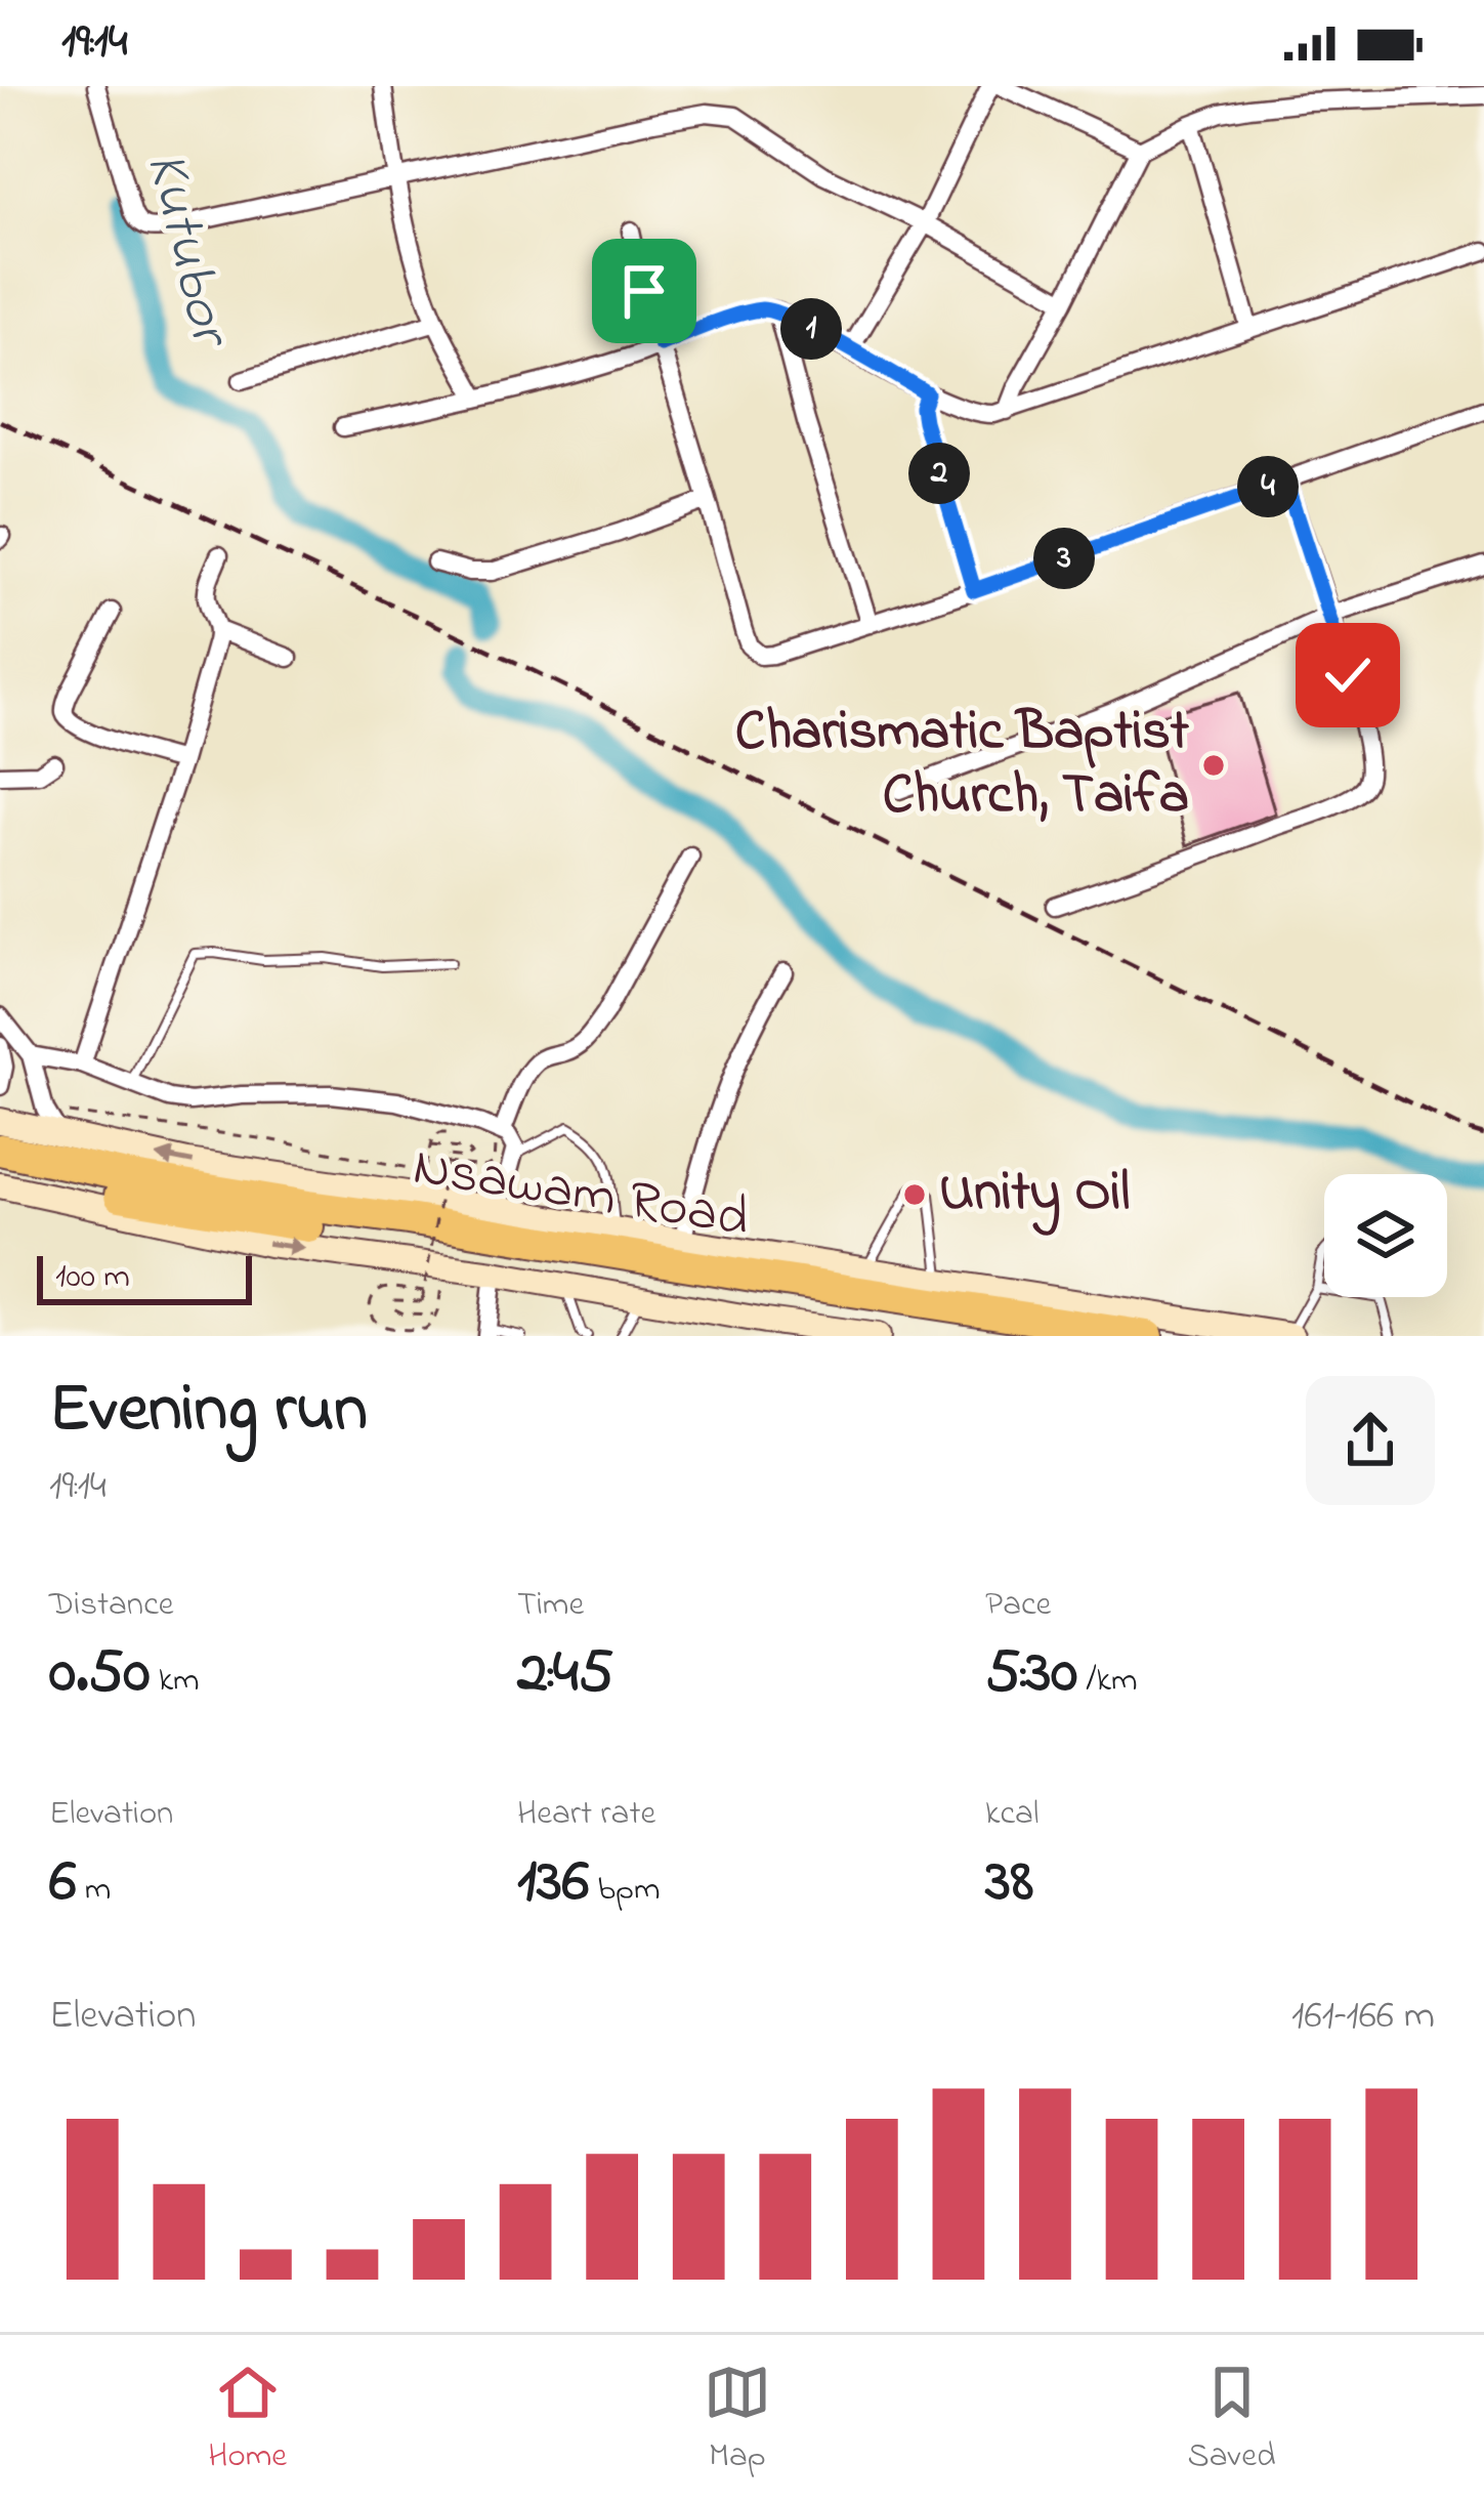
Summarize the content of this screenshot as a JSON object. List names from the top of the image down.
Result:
{
  "streets": {
    "highway": ["Nsawam Road"]
  },
  "water": ["Kutubor"],
  "places": ["Charismatic Baptist Church, Taifa", "Unity Oil"],
  "scale_bar": "100 m",
  "page": {
    "status": "19:14",
    "pins": [
      "1",
      "2",
      "4",
      "3"
    ],
    "scale": "100 m",
    "heading": ["Evening run", "19:14"],
    "stats": [
      ["Distance", "0.50 km"],
      ["Time", "2:45"],
      ["Pace", "5:30 /km"],
      ["Elevation", "6 m"],
      ["Heart rate", "136 bpm"],
      ["kcal", "38"]
    ],
    "chart": ["Elevation", "161–166 m"],
    "tabs": ["Home", "Map", "Saved"]
  }
}
